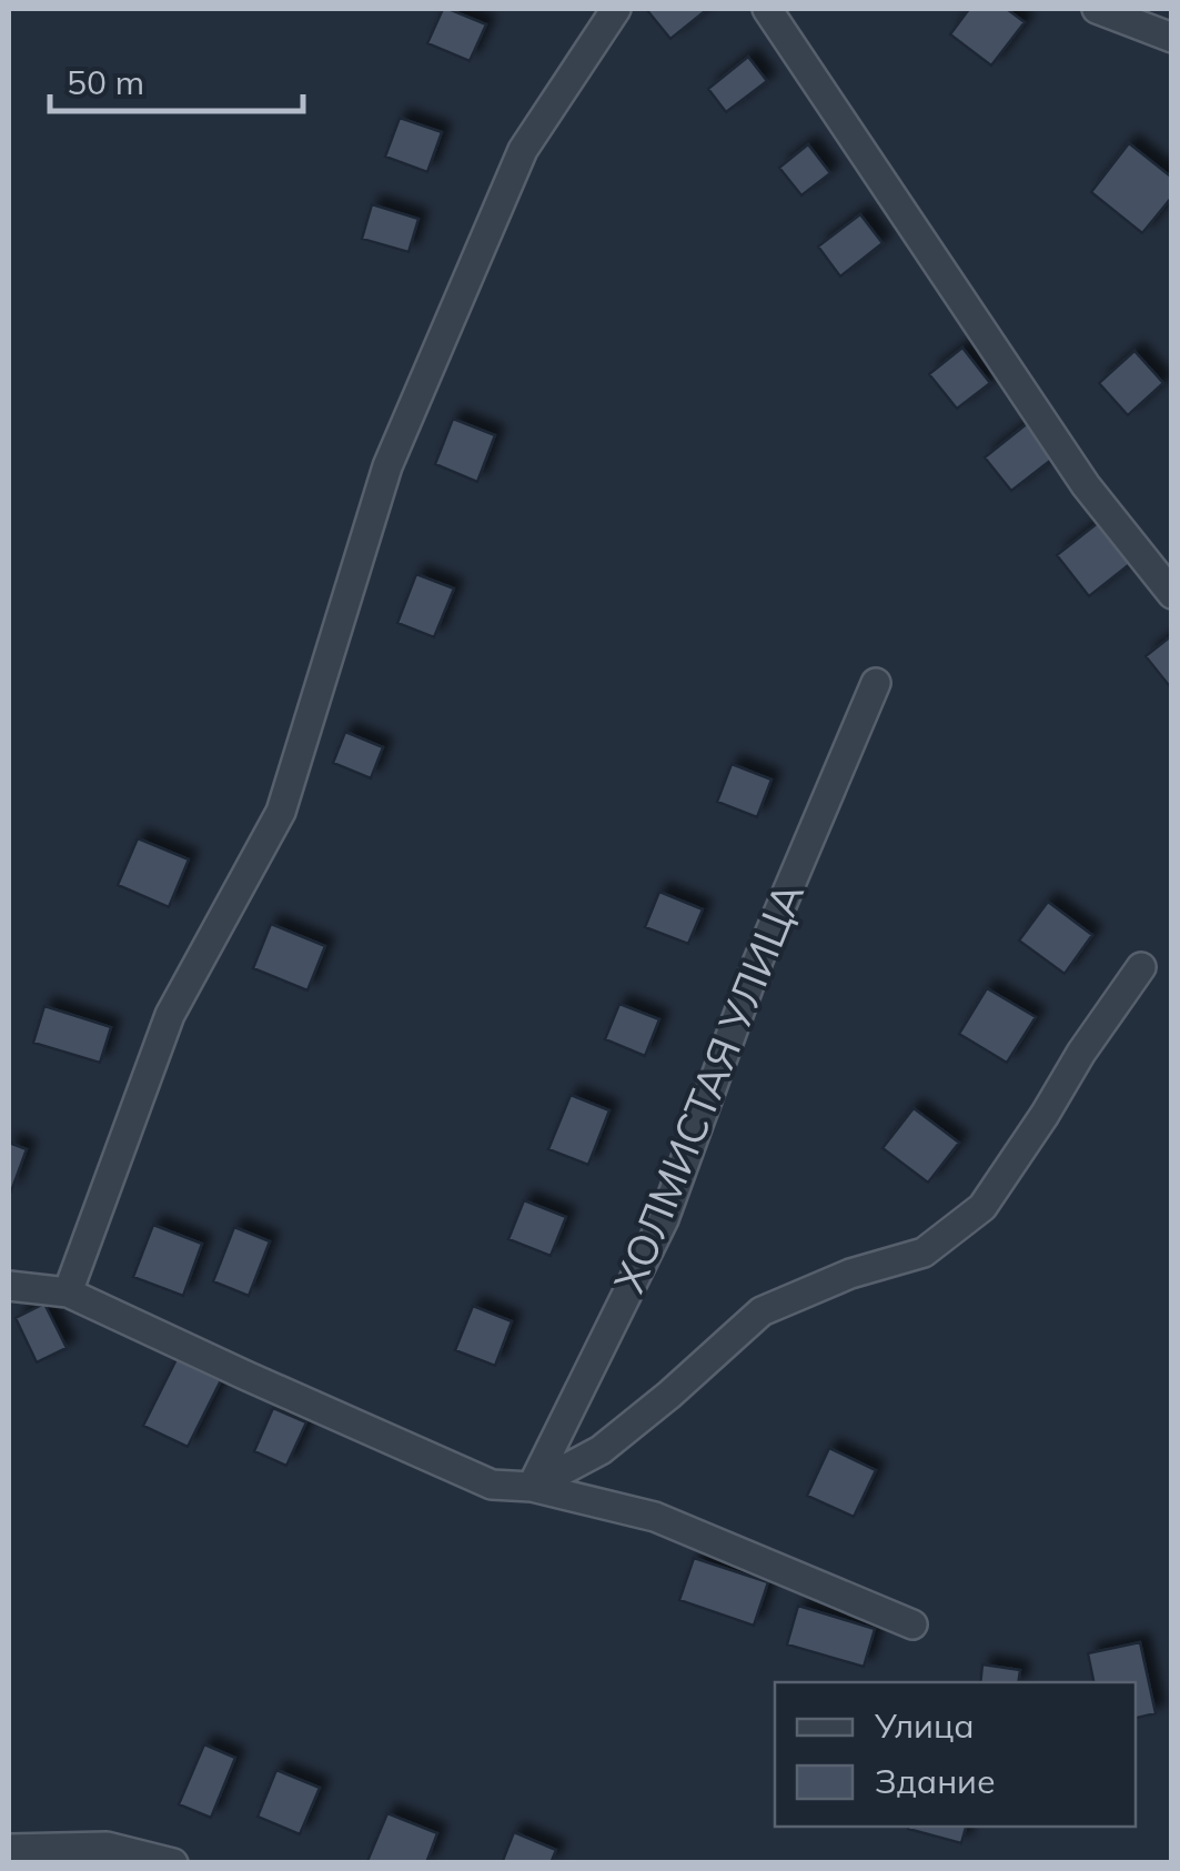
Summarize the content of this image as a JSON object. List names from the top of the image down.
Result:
{
  "streets": {
    "street": ["ХОЛМИСТАЯ УЛИЦА"]
  },
  "legend": ["Улица", "Здание"],
  "scale_bar": "50 m"
}
